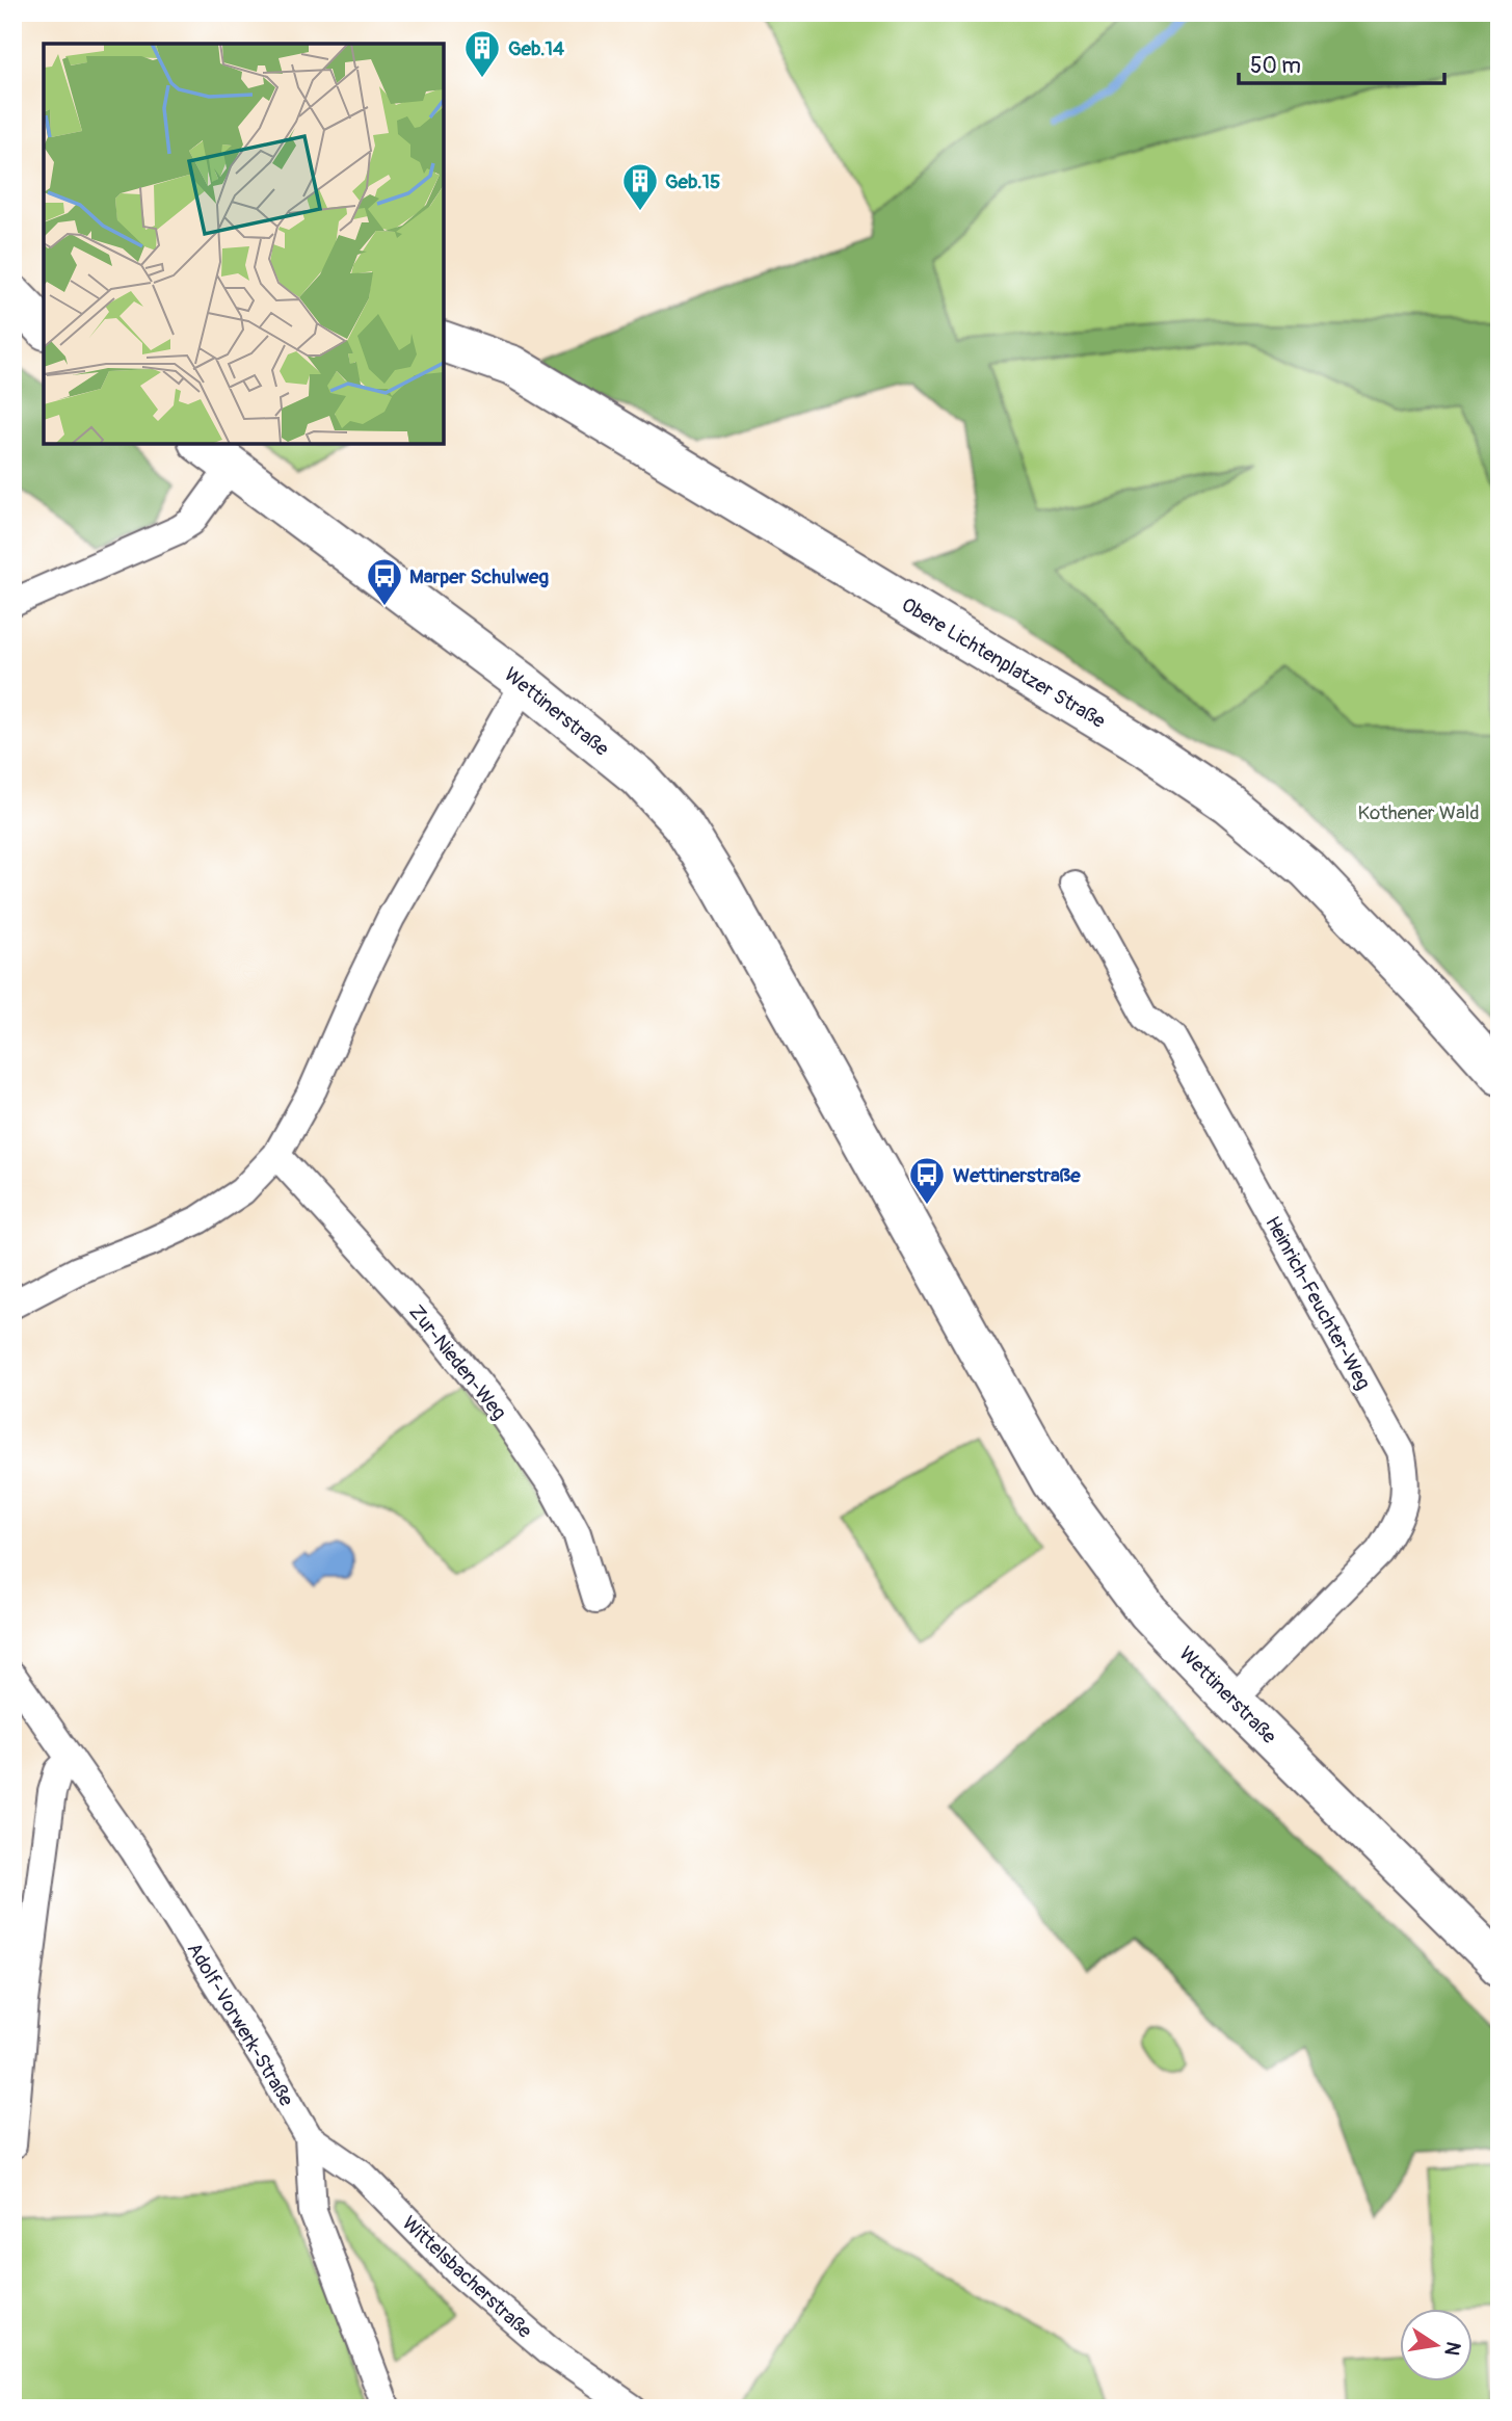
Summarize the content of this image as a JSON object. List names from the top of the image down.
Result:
{
  "streets": {
    "street": [
      "Obere Lichtenplatzer Straße",
      "Wettinerstraße",
      "Heinrich-Feuchter-Weg",
      "Zur-Nieden-Weg",
      "Adolf-Vorwerk-Straße",
      "Wittelsbacherstraße"
    ]
  },
  "crossings": [
    ["Wettinerstraße", "Heinrich-Feuchter-Weg"],
    ["Adolf-Vorwerk-Straße", "Wittelsbacherstraße"]
  ],
  "parks": ["Kothener Wald"],
  "places": {
    "building": ["Geb.14", "Geb.15"],
    "bus stop": ["Marper Schulweg", "Wettinerstraße"]
  },
  "scale_bar": "50 m",
  "north": "right"
}
